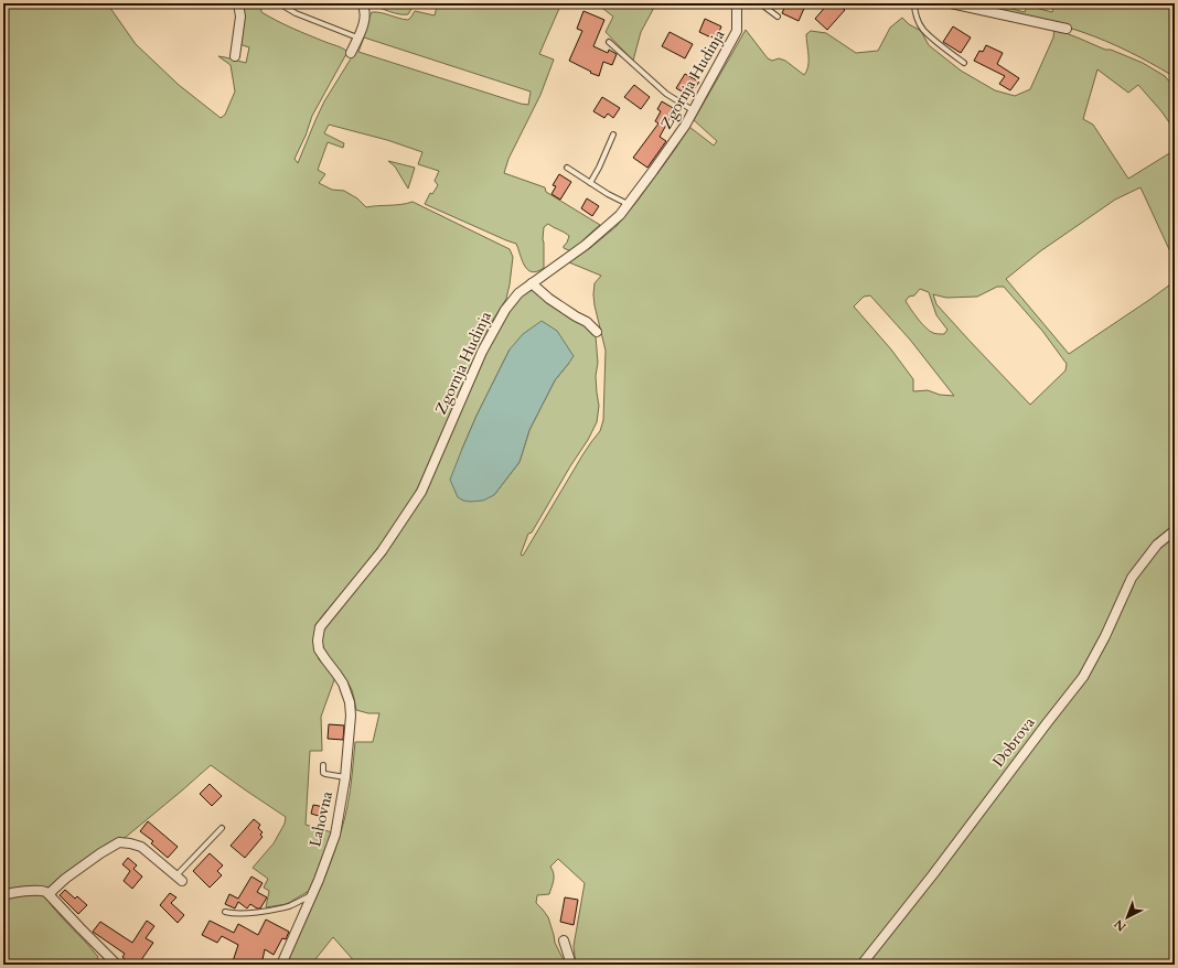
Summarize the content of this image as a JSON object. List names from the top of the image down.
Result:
{
  "streets": {
    "street": ["Zgornja Hudinja", "Dobrova", "Lahovna"]
  },
  "crossings": [
    ["Zgornja Hudinja", "Lahovna"]
  ],
  "north": "bottom left"
}
